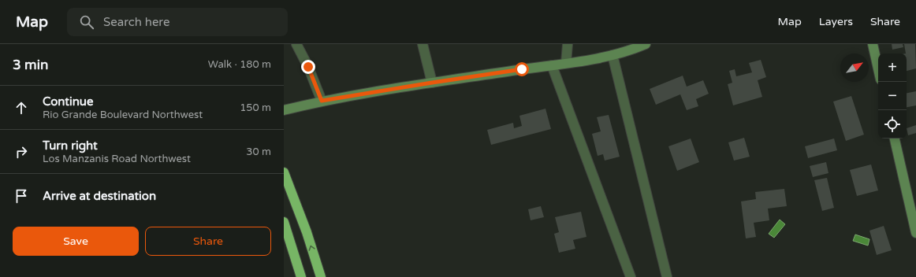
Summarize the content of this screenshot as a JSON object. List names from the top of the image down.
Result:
{
  "north": "top right",
  "page": {
    "header": "Map",
    "search": "Search here",
    "nav": ["Map", "Layers", "Share"],
    "heading": ["3 min", "Walk · 180 m"],
    "map_buttons": ["+", "−"],
    "list": [
      ["Continue", "Rio Grande Boulevard Northwest", "150 m"],
      ["Turn right", "Los Manzanis Road Northwest", "30 m"],
      "Arrive at destination"
    ],
    "buttons": ["Save", "Share"]
  }
}
